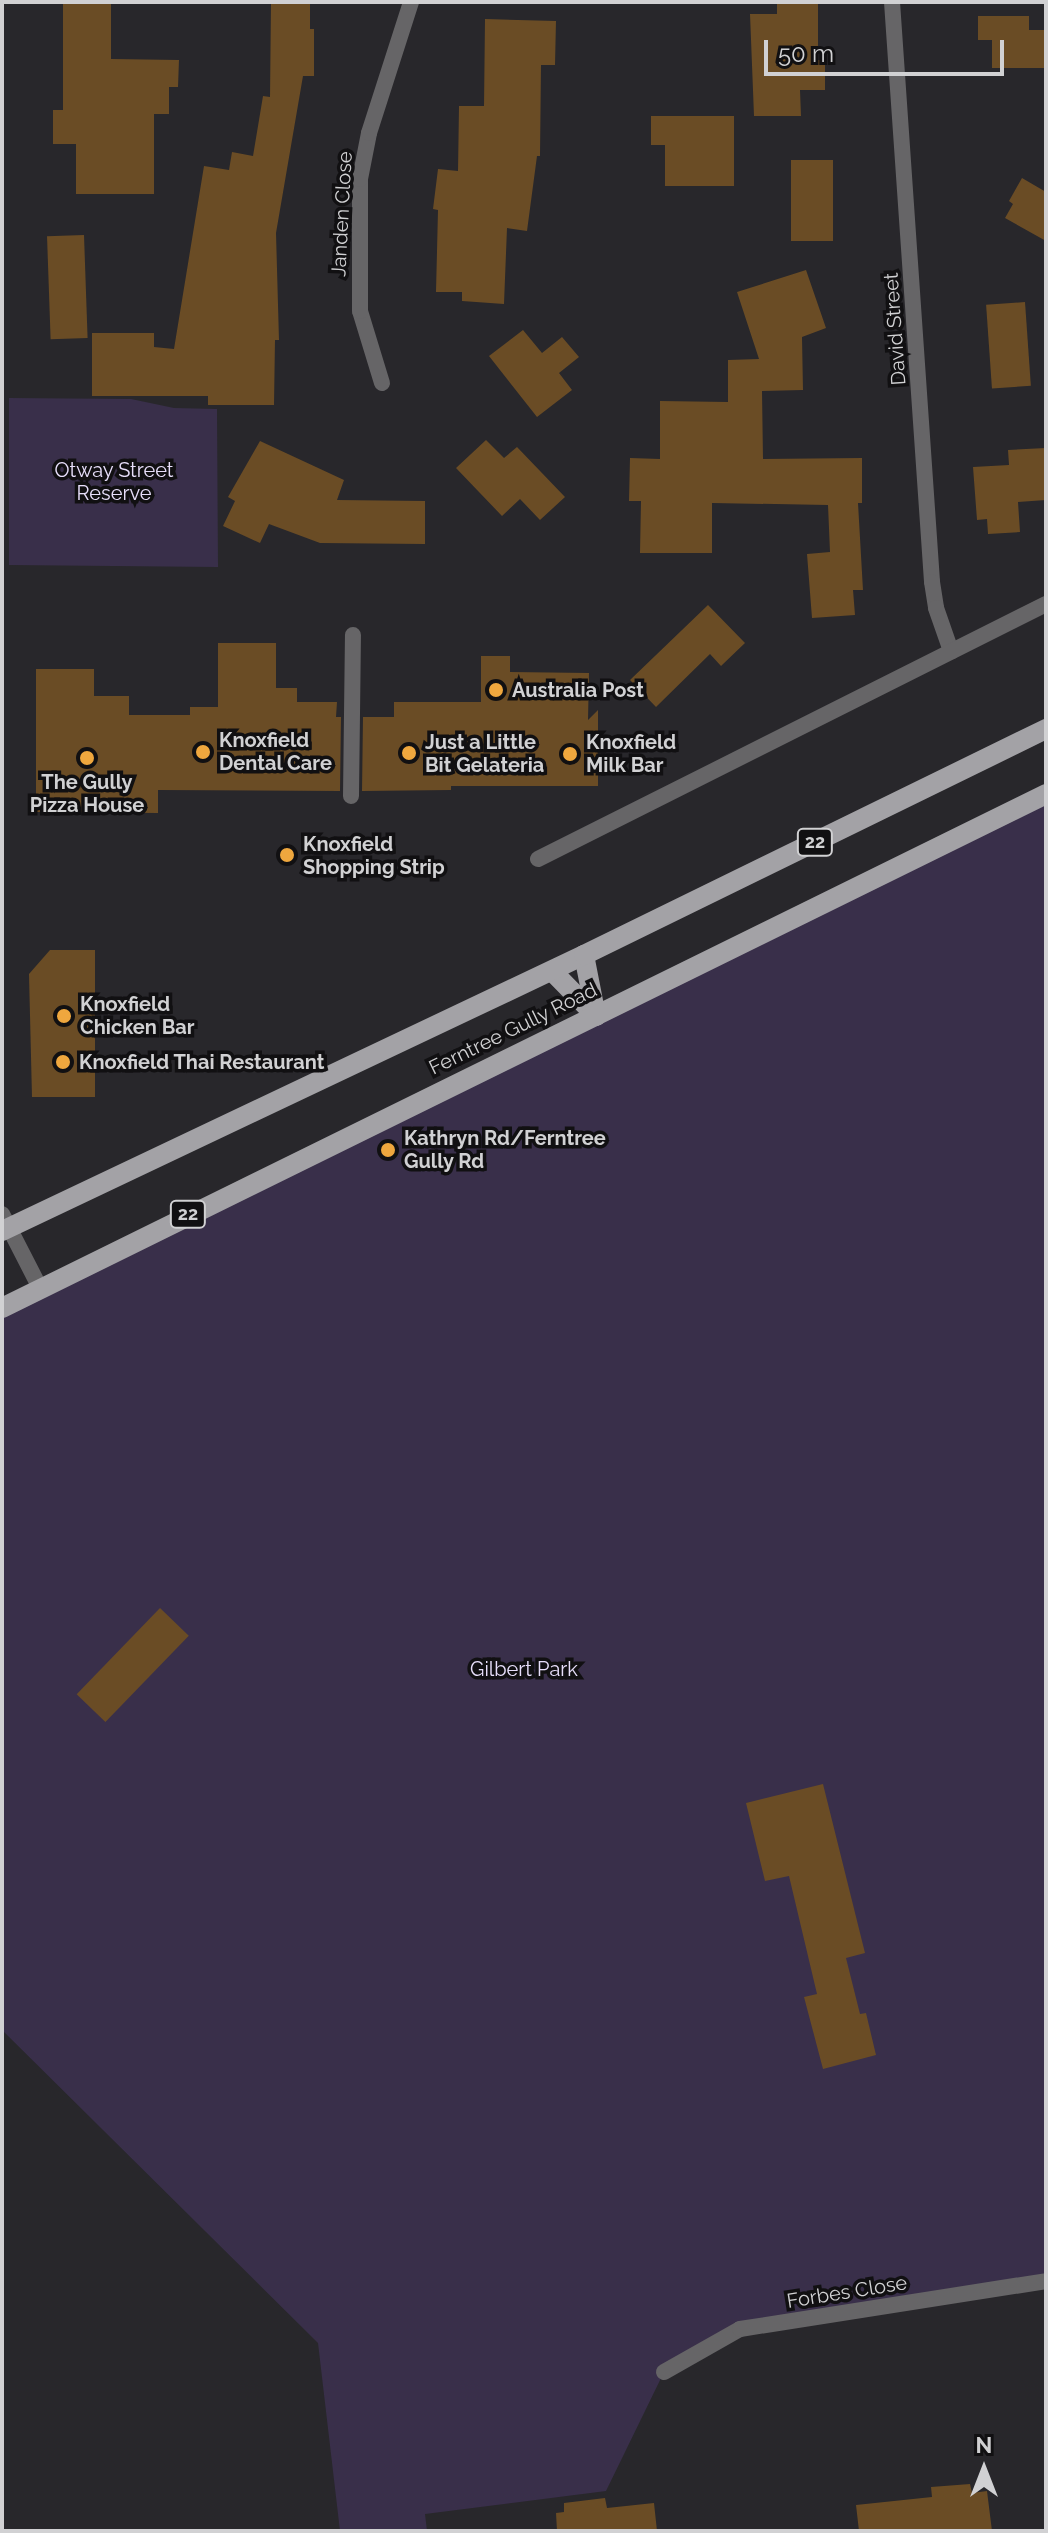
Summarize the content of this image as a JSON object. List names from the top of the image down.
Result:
{
  "streets": {
    "main road": ["22", "Ferntree Gully Road"],
    "street": ["Janden Close", "David Street", "Forbes Close"]
  },
  "parks": ["Otway Street Reserve", "Gilbert Park"],
  "places": [
    "Australia Post",
    "Knoxfield Dental Care",
    "Just a Little Bit Gelateria",
    "Knoxfield Milk Bar",
    "The Gully Pizza House",
    "Knoxfield Shopping Strip",
    "Knoxfield Chicken Bar",
    "Knoxfield Thai Restaurant",
    "Kathryn Rd/Ferntree Gully Rd"
  ],
  "scale_bar": "50 m",
  "north": "top"
}
